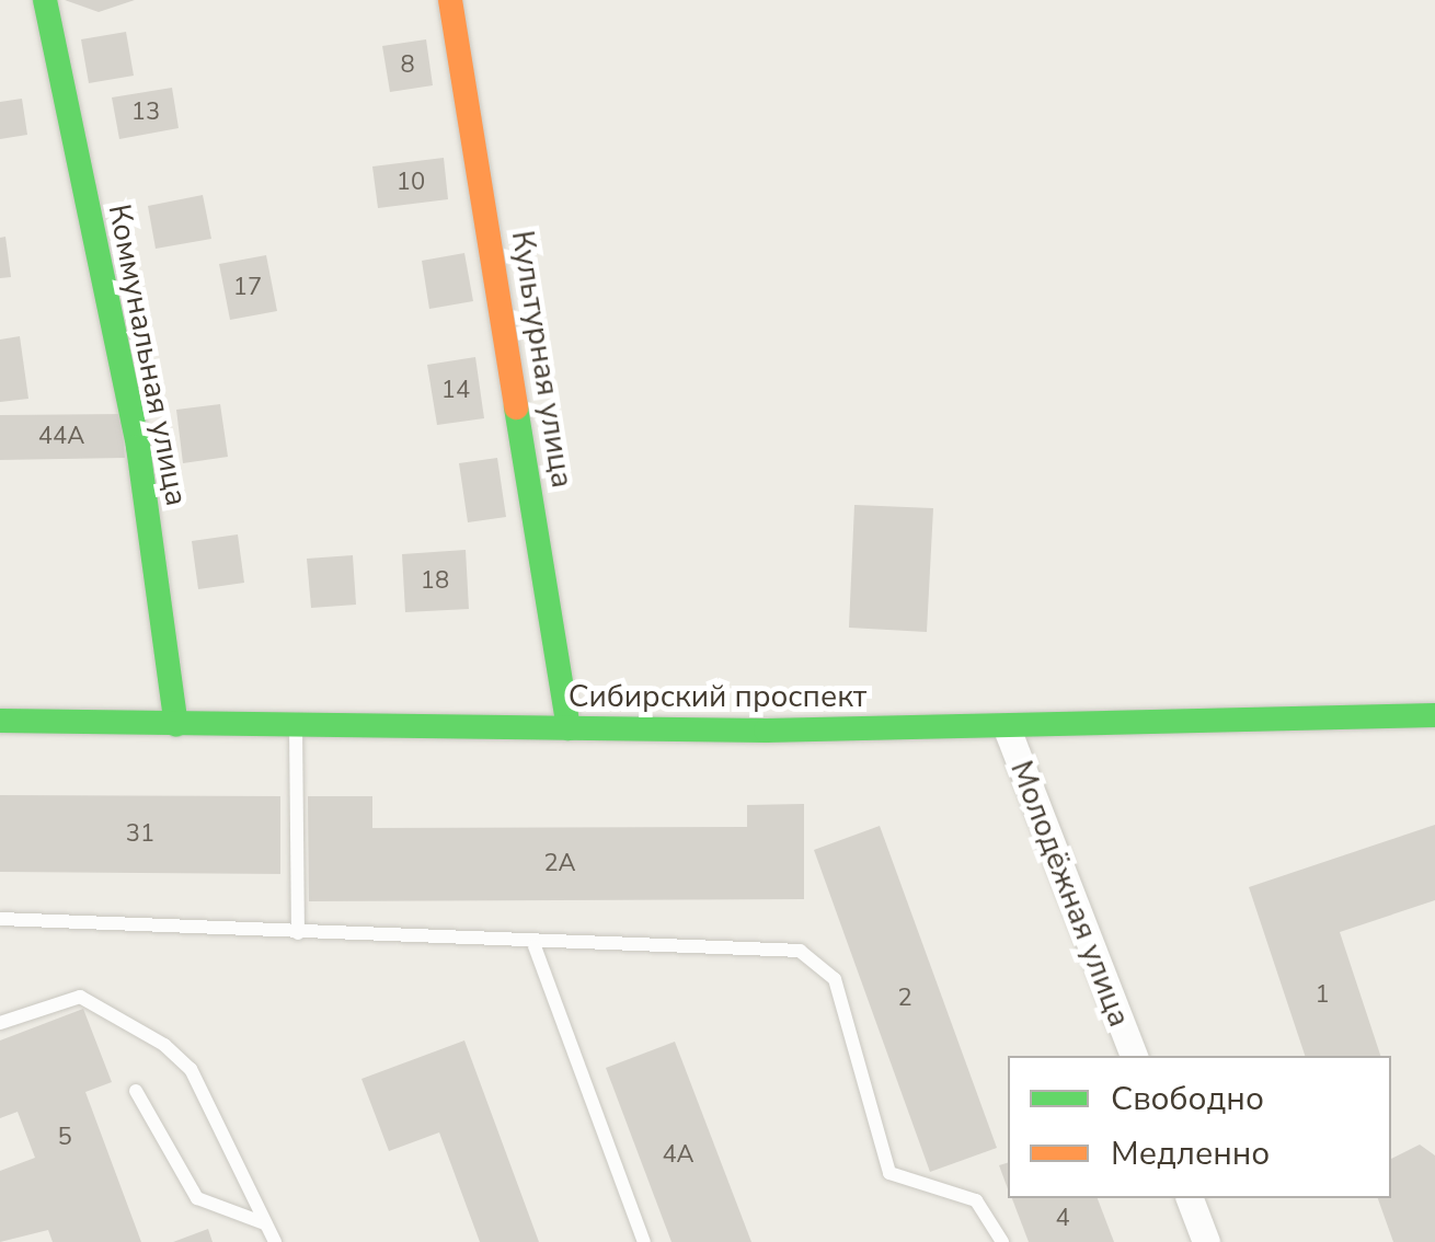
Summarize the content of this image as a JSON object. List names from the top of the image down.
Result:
{
  "streets": {
    "street": [
      "Коммунальная улица",
      "Культурная улица",
      "Сибирский проспект",
      "Молодёжная улица"
    ]
  },
  "crossings": [
    ["Коммунальная улица", "Сибирский проспект"],
    ["Культурная улица", "Сибирский проспект"],
    ["Сибирский проспект", "Молодёжная улица"]
  ],
  "house_numbers": [
    "8",
    "13",
    "10",
    "17",
    "14",
    "44А",
    "18",
    "31",
    "2А",
    "1",
    "2",
    "5",
    "4А",
    "4"
  ],
  "legend": ["Свободно", "Медленно"]
}
